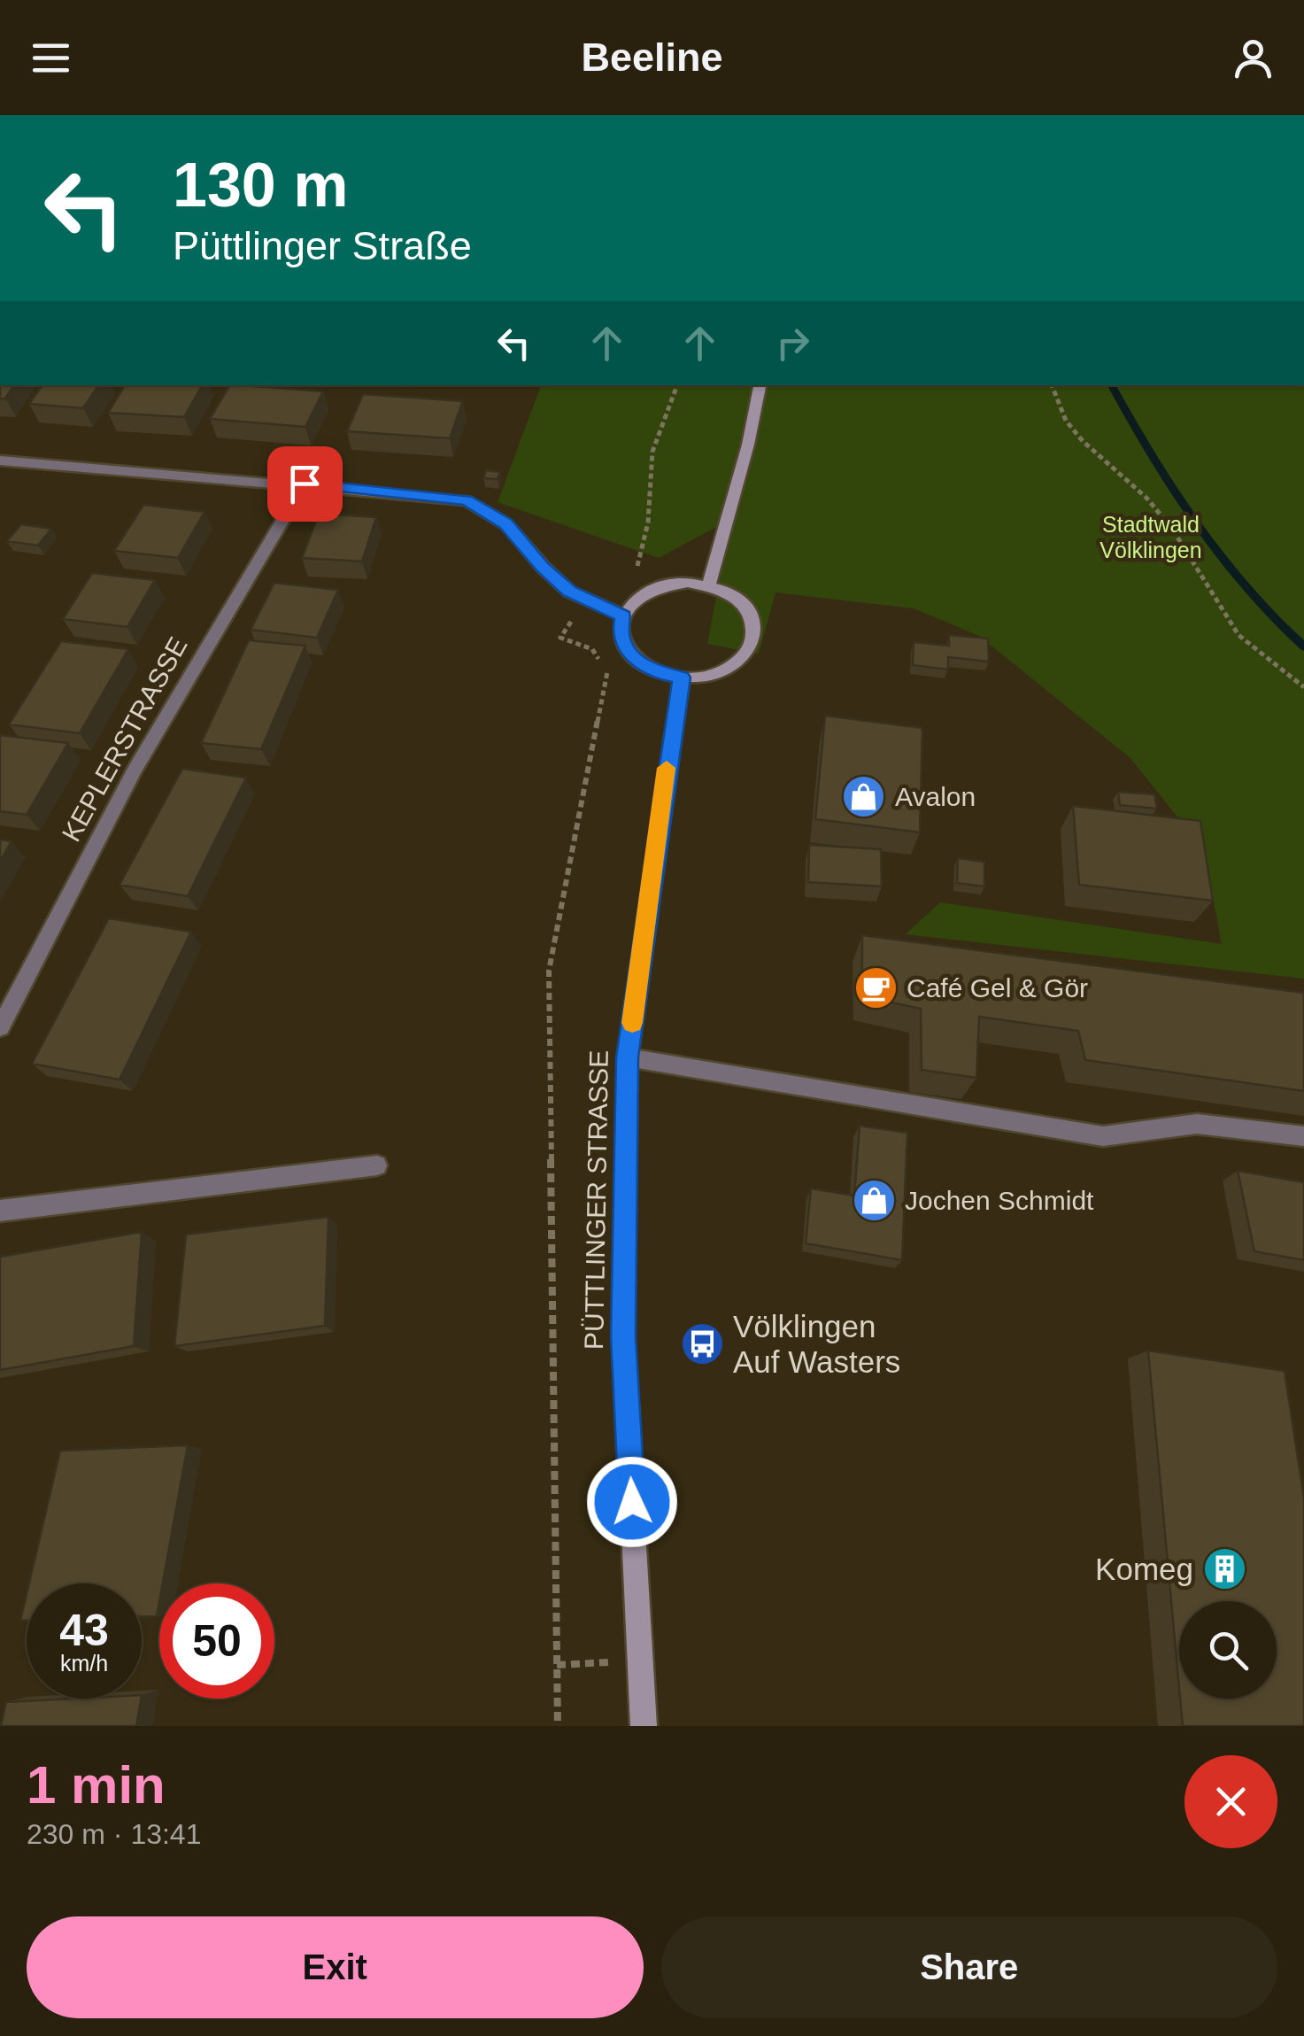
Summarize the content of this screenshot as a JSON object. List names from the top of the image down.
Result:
{
  "streets": {
    "main road": ["PÜTTLINGER STRASSE"],
    "street": ["KEPLERSTRASSE"]
  },
  "parks": ["Stadtwald Völklingen"],
  "places": {
    "shop": ["Avalon", "Jochen Schmidt"],
    "cafe": ["Café Gel & Gör"],
    "bus stop": ["Völklingen Auf Wasters"],
    "building": ["Komeg"]
  },
  "page": {
    "header": "Beeline",
    "turn": ["130 m", "Püttlinger Straße"],
    "speed": "43 km/h",
    "limit": "50",
    "heading": ["1 min", "230 m · 13:41"],
    "buttons": ["Exit", "Share"]
  }
}
